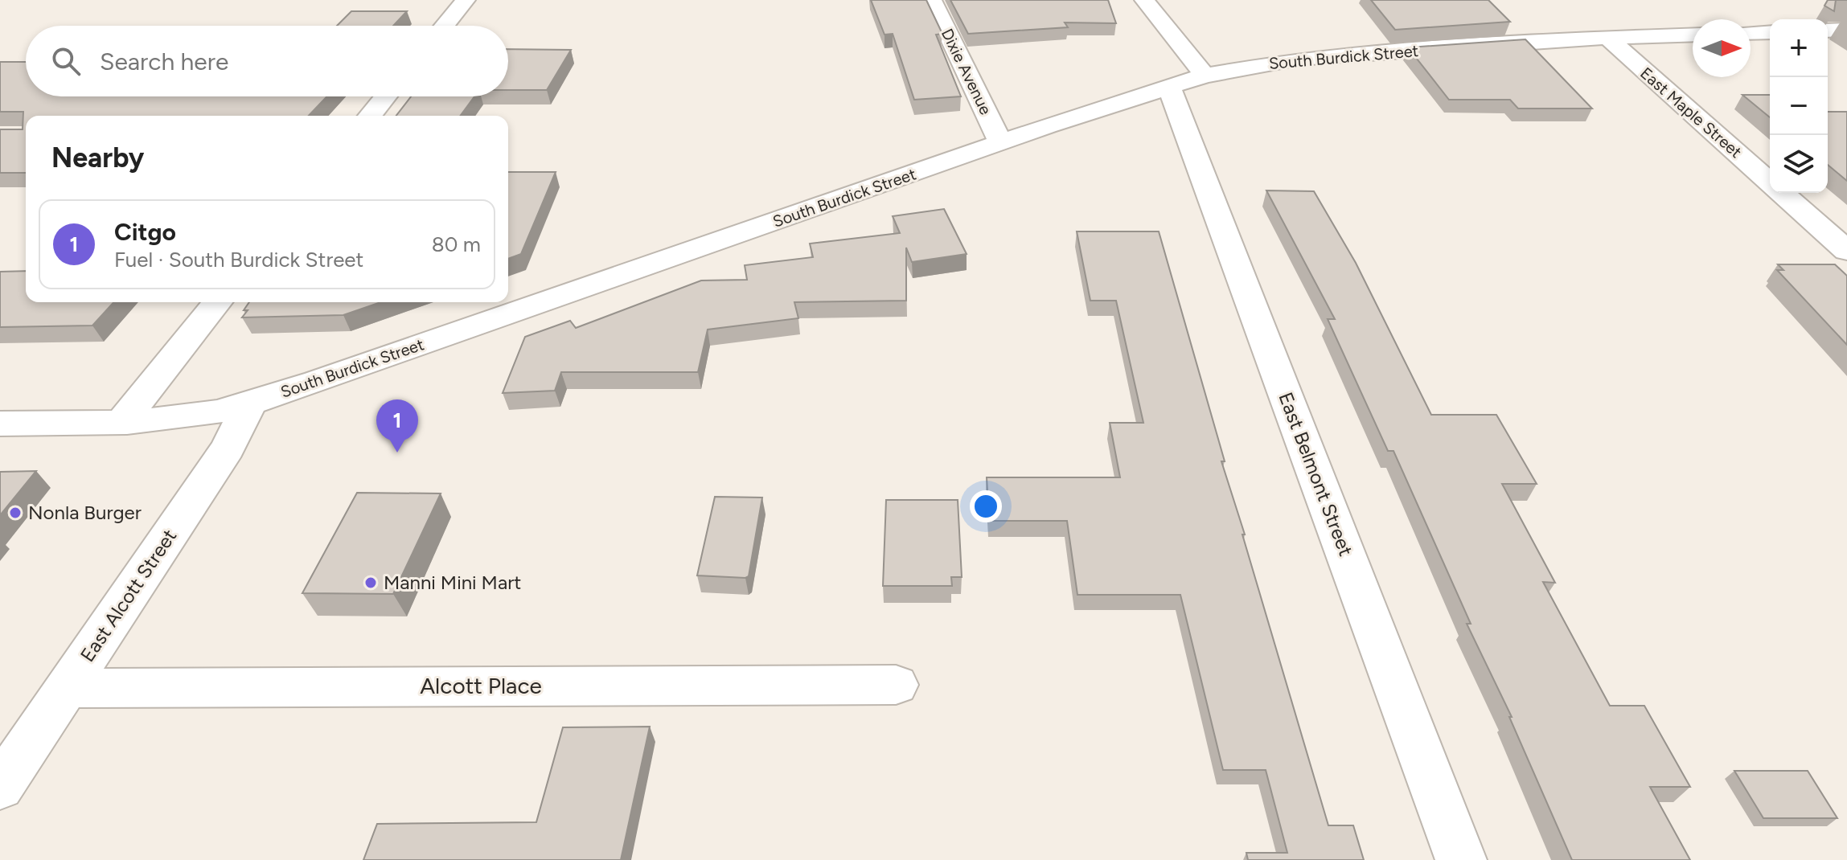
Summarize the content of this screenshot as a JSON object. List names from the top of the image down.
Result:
{
  "streets": {
    "street": [
      "South Burdick Street",
      "Dixie Avenue",
      "East Maple Street",
      "East Belmont Street",
      "East Alcott Street",
      "Alcott Place"
    ]
  },
  "crossings": [
    ["South Burdick Street", "Dixie Avenue"],
    ["South Burdick Street", "East Maple Street"],
    ["South Burdick Street", "East Belmont Street"],
    ["South Burdick Street", "East Alcott Street"],
    ["East Alcott Street", "Alcott Place"]
  ],
  "places": ["Nonla Burger", "Manni Mini Mart"],
  "north": "right",
  "page": {
    "map_buttons": ["+", "−"],
    "search": "Search here",
    "heading": "Nearby",
    "list": [
      {
        "mark": "1",
        "name": "Citgo",
        "note": "Fuel · South Burdick Street",
        "value": "80 m"
      }
    ],
    "pins": "1"
  }
}
